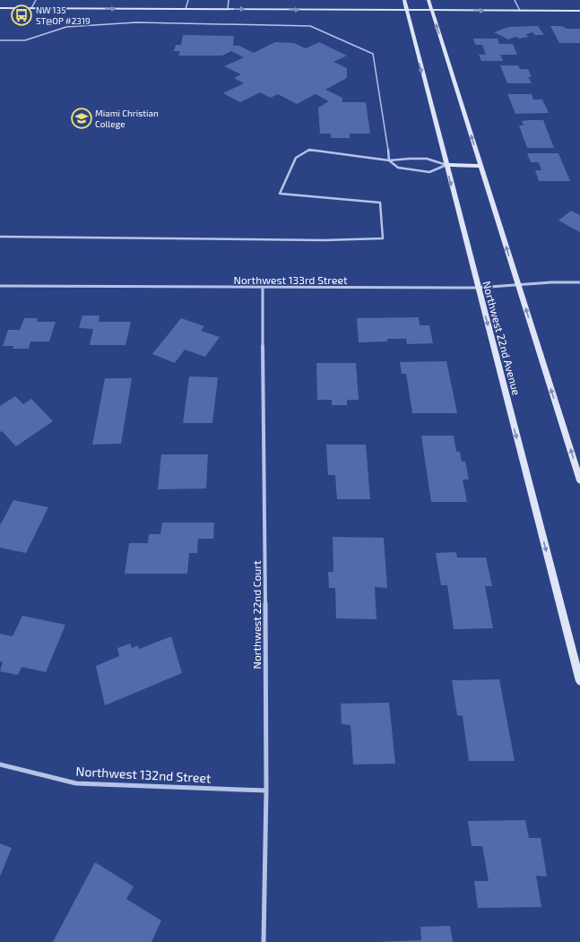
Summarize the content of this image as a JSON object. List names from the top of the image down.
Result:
{
  "streets": {
    "main road": ["Northwest 22nd Avenue"],
    "street": ["Northwest 133rd Street", "Northwest 22nd Court", "Northwest 132nd Street"]
  },
  "crossings": [
    ["Northwest 133rd Street", "Northwest 22nd Avenue"],
    ["Northwest 133rd Street", "Northwest 22nd Court"],
    ["Northwest 22nd Court", "Northwest 132nd Street"]
  ],
  "places": {
    "bus stop": ["NW 135 ST@OP #2319"],
    "school or university": ["Miami Christian College"]
  }
}
